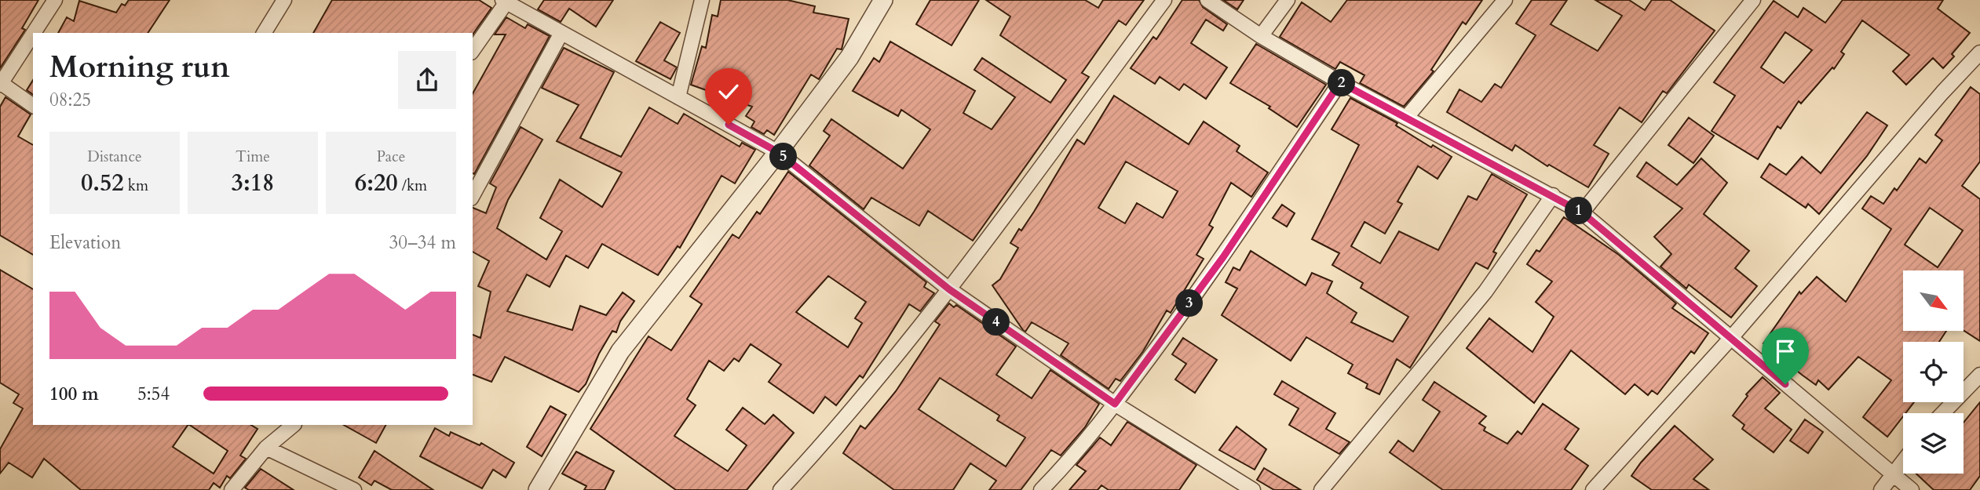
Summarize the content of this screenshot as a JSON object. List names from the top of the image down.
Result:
{
  "north": "bottom right",
  "page": {
    "heading": ["Morning run", "08:25"],
    "pins": [
      "2",
      "5",
      "1",
      "3",
      "4"
    ],
    "stats": [
      ["Distance", "0.52 km"],
      ["Time", "3:18"],
      ["Pace", "6:20 /km"]
    ],
    "chart": ["Elevation", "30–34 m"],
    "list": [
      {
        "name": "100 m",
        "note": "5:54"
      }
    ]
  }
}
